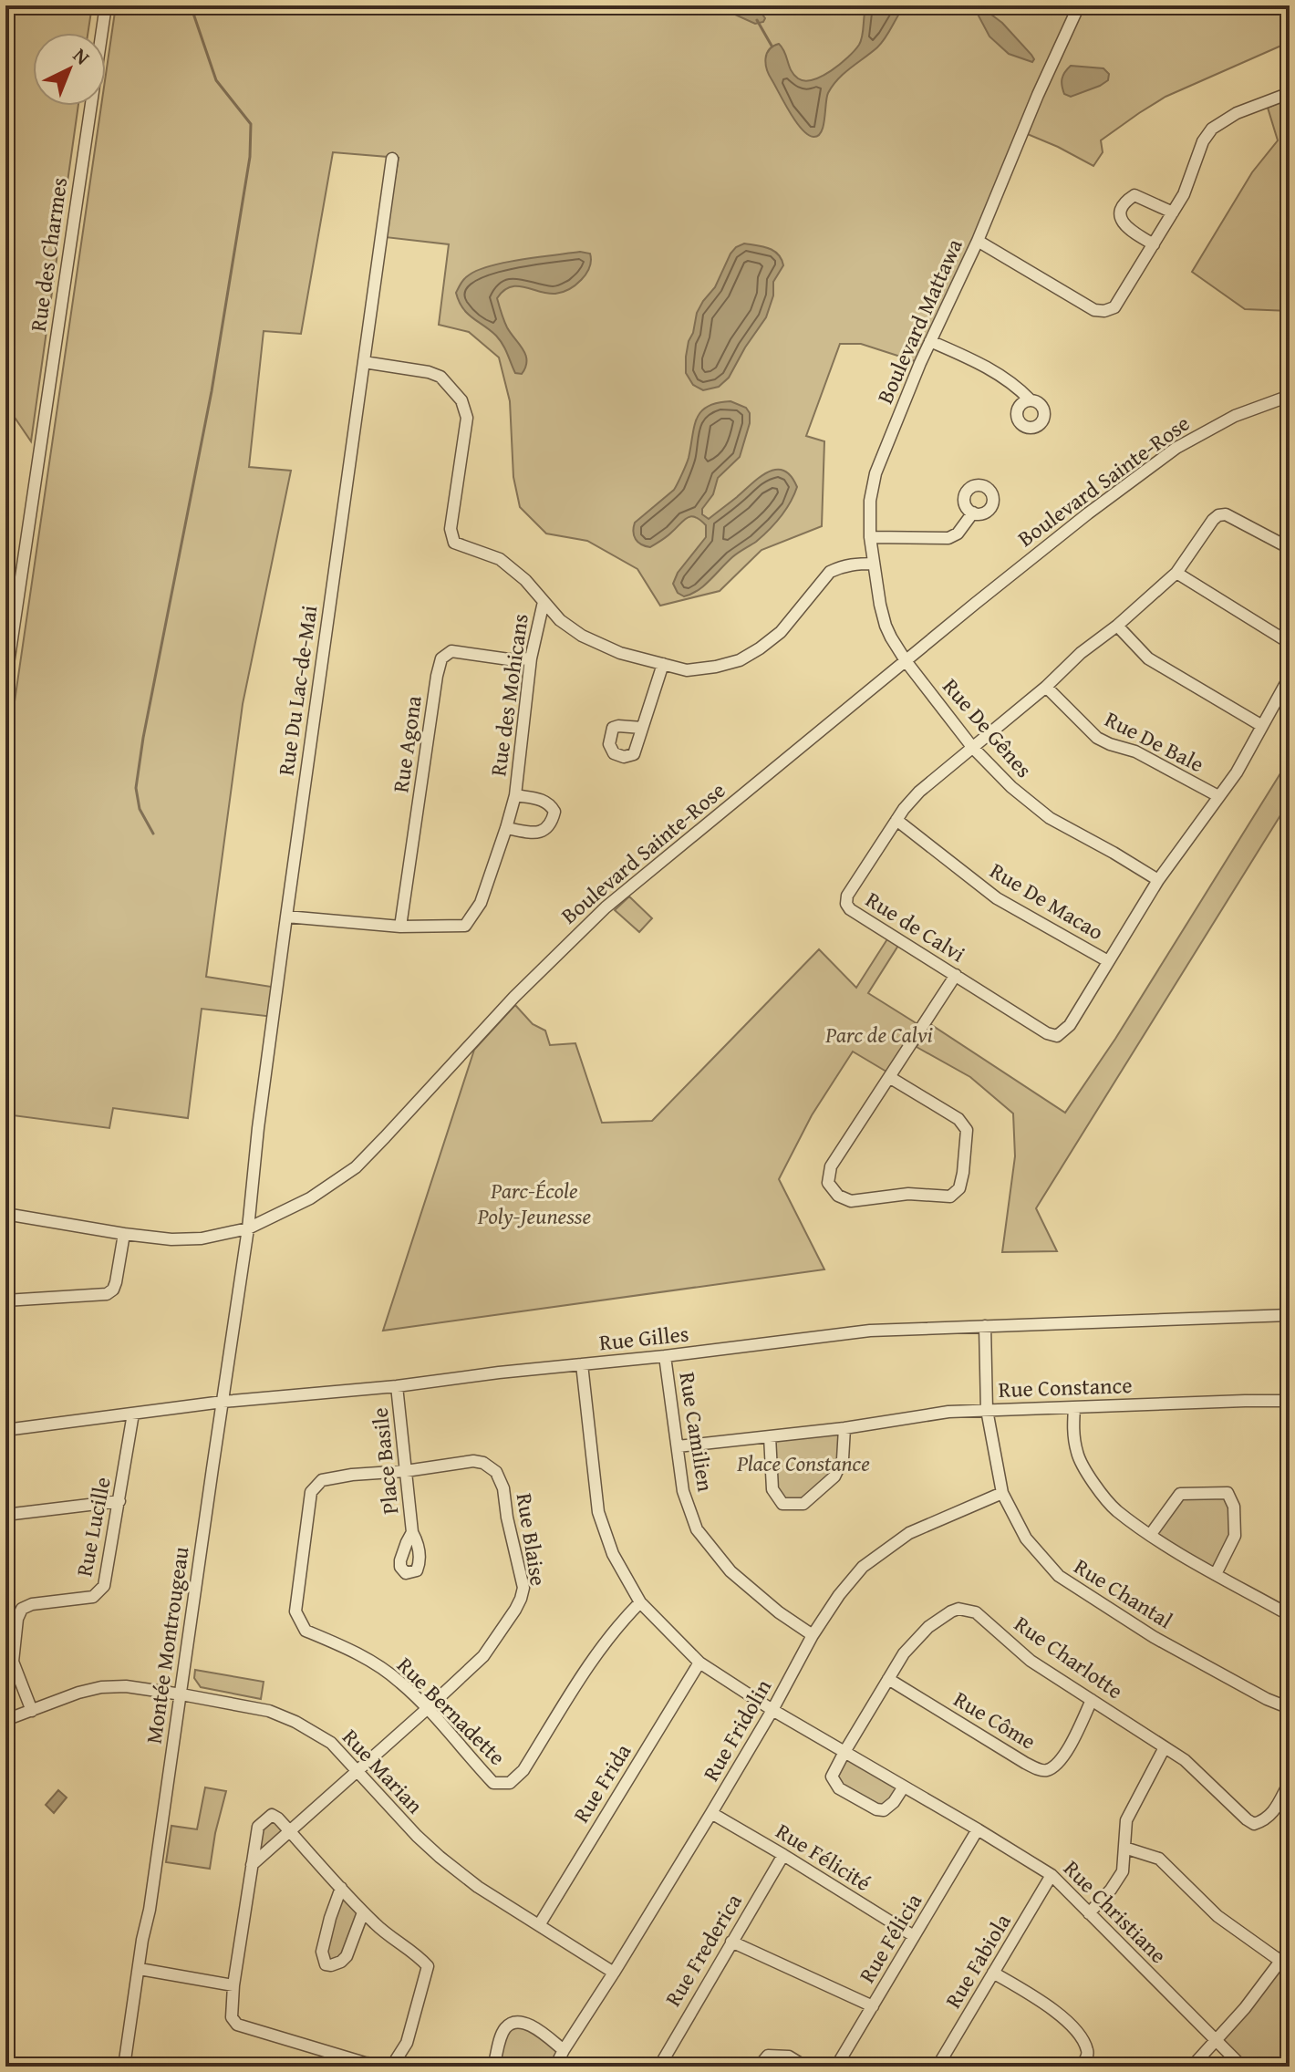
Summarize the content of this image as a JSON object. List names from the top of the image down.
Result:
{
  "streets": {
    "street": [
      "Rue des Charmes",
      "Boulevard Mattawa",
      "Boulevard Sainte-Rose",
      "Rue Du Lac-de-Mai",
      "Rue des Mohicans",
      "Rue De Gênes",
      "Rue De Bale",
      "Rue Agona",
      "Rue De Macao",
      "Rue de Calvi",
      "Rue Gilles",
      "Rue Constance",
      "Rue Camilien",
      "Place Basile",
      "Rue Lucille",
      "Rue Blaise",
      "Rue Chantal",
      "Montée Montrougeau",
      "Rue Charlotte",
      "Rue Bernadette",
      "Rue Côme",
      "Rue Fridolin",
      "Rue Marian",
      "Rue Frida",
      "Rue Félicité",
      "Rue Christiane",
      "Rue Félicia",
      "Rue Frederica",
      "Rue Fabiola"
    ]
  },
  "crossings": [
    ["Boulevard Mattawa", "Boulevard Sainte-Rose"],
    ["Boulevard Mattawa", "Rue De Gênes"],
    ["Boulevard Sainte-Rose", "Rue Du Lac-de-Mai"],
    ["Boulevard Sainte-Rose", "Rue De Gênes"],
    ["Boulevard Sainte-Rose", "Montée Montrougeau"],
    ["Rue Du Lac-de-Mai", "Rue des Mohicans"],
    ["Rue Du Lac-de-Mai", "Montée Montrougeau"],
    ["Rue des Mohicans", "Rue Agona"],
    ["Rue De Gênes", "Rue de Calvi"],
    ["Rue De Bale", "Rue de Calvi"],
    ["Rue De Macao", "Rue de Calvi"],
    ["Rue Gilles", "Rue Camilien"],
    ["Rue Gilles", "Place Basile"],
    ["Rue Gilles", "Rue Lucille"],
    ["Rue Gilles", "Rue Chantal"],
    ["Rue Gilles", "Montée Montrougeau"],
    ["Rue Gilles", "Rue Christiane"],
    ["Rue Constance", "Rue Camilien"],
    ["Rue Constance", "Rue Chantal"],
    ["Rue Camilien", "Rue Fridolin"],
    ["Place Basile", "Rue Blaise"],
    ["Place Basile", "Rue Bernadette"],
    ["Rue Lucille", "Rue Marian"],
    ["Rue Blaise", "Rue Bernadette"],
    ["Rue Blaise", "Rue Marian"],
    ["Rue Chantal", "Rue Fridolin"],
    ["Montée Montrougeau", "Rue Marian"],
    ["Rue Charlotte", "Rue Côme"],
    ["Rue Charlotte", "Rue Christiane"],
    ["Rue Bernadette", "Rue Christiane"],
    ["Rue Fridolin", "Rue Marian"],
    ["Rue Fridolin", "Rue Félicité"],
    ["Rue Fridolin", "Rue Christiane"],
    ["Rue Marian", "Rue Frida"],
    ["Rue Frida", "Rue Christiane"],
    ["Rue Félicité", "Rue Félicia"],
    ["Rue Félicité", "Rue Frederica"],
    ["Rue Christiane", "Rue Félicia"],
    ["Rue Christiane", "Rue Fabiola"]
  ],
  "parks": ["Parc de Calvi", "Parc-École Poly-Jeunesse", "Place Constance"],
  "north": "top right"
}
